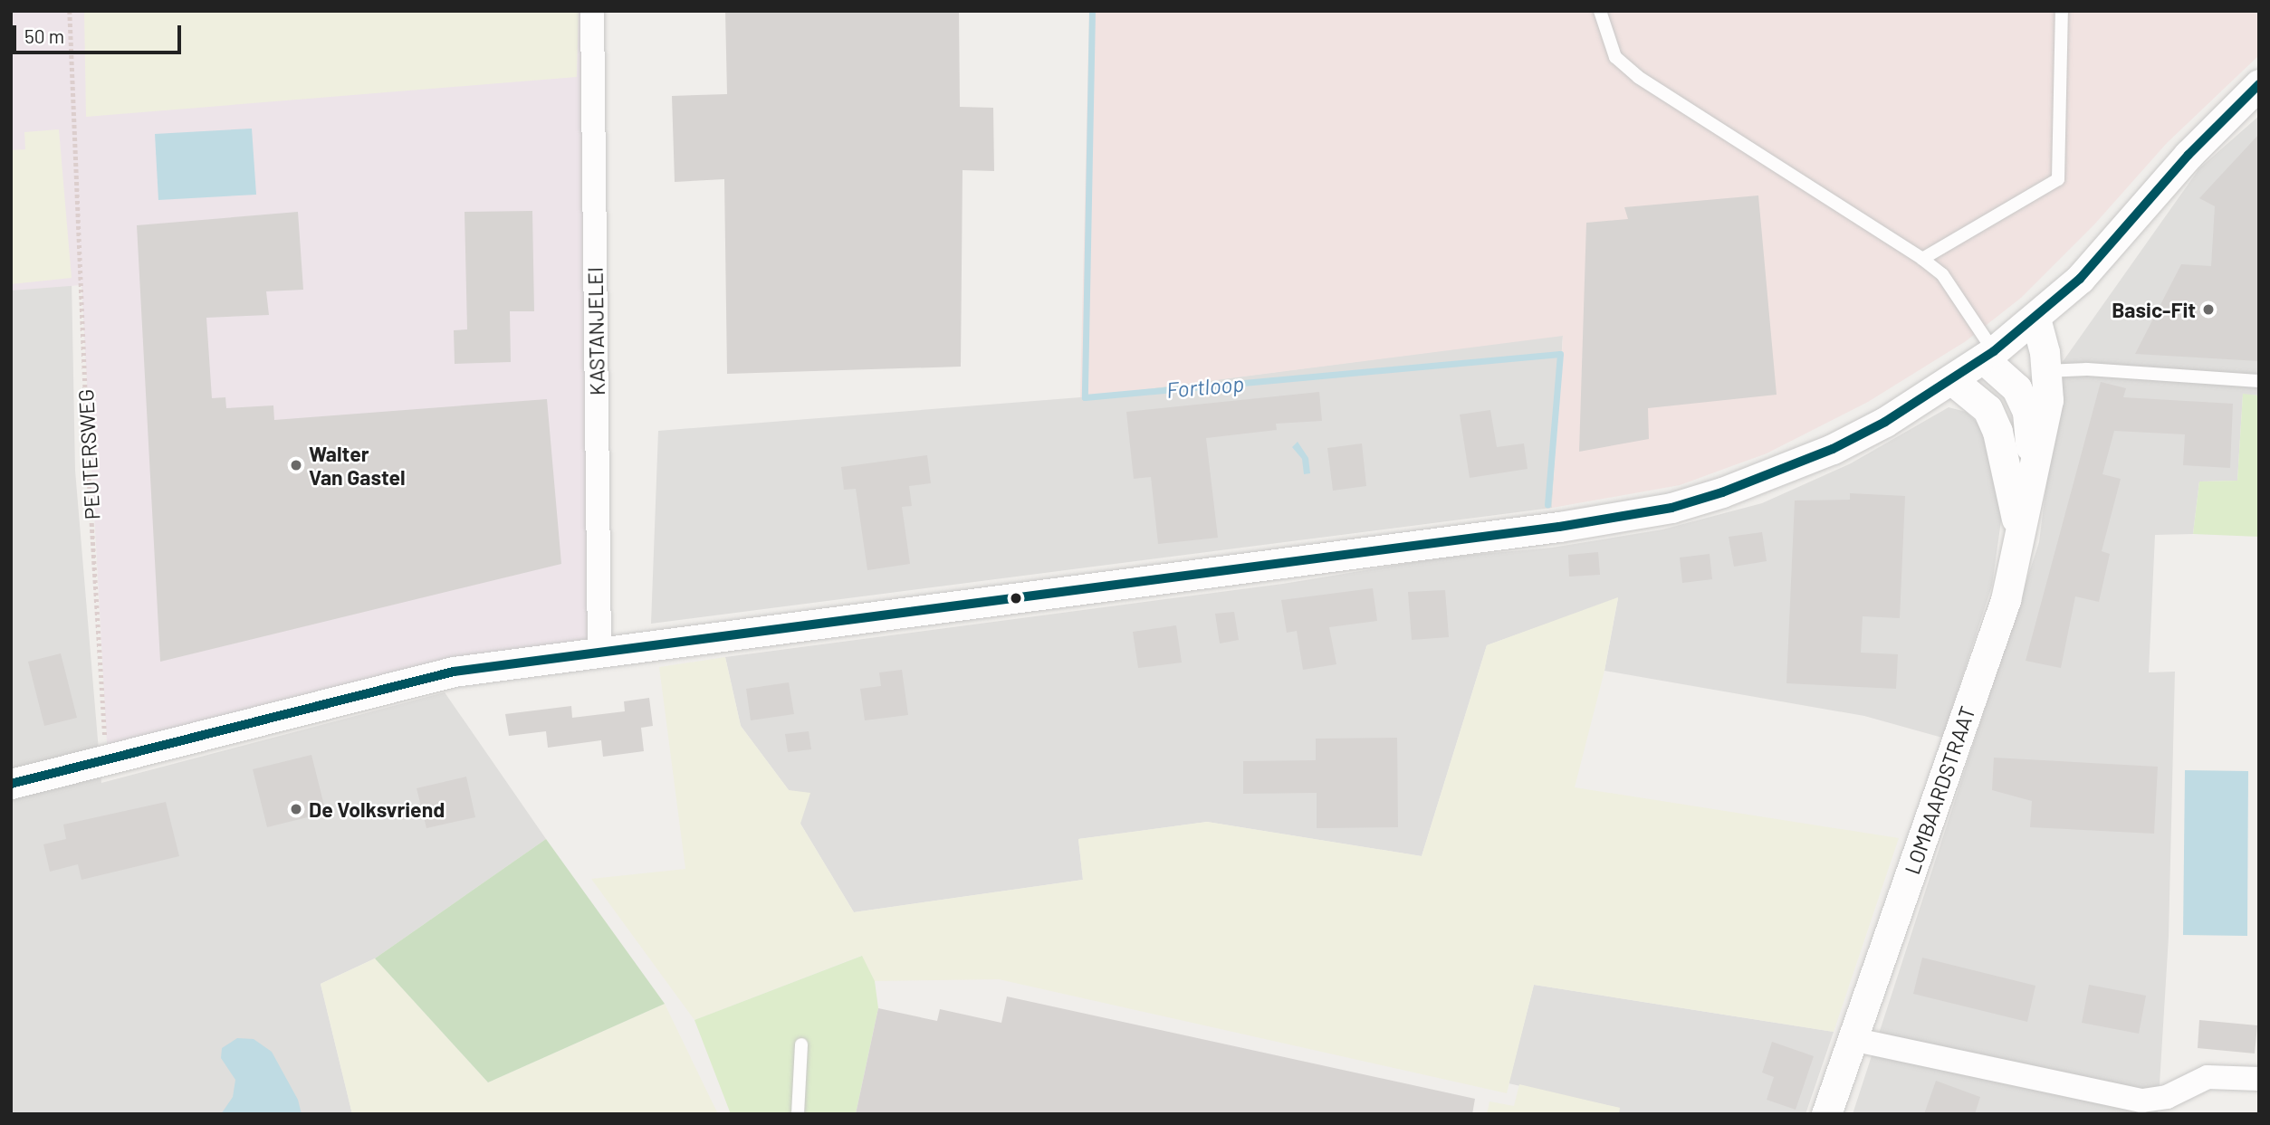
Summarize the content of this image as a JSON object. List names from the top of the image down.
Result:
{
  "streets": {
    "street": ["KASTANJELEI", "LOMBAARDSTRAAT"],
    "path": ["PEUTERSWEG"]
  },
  "water": ["Fortloop"],
  "places": ["Basic-Fit", "Walter Van Gastel", "De Volksvriend"],
  "scale_bar": "50 m"
}
